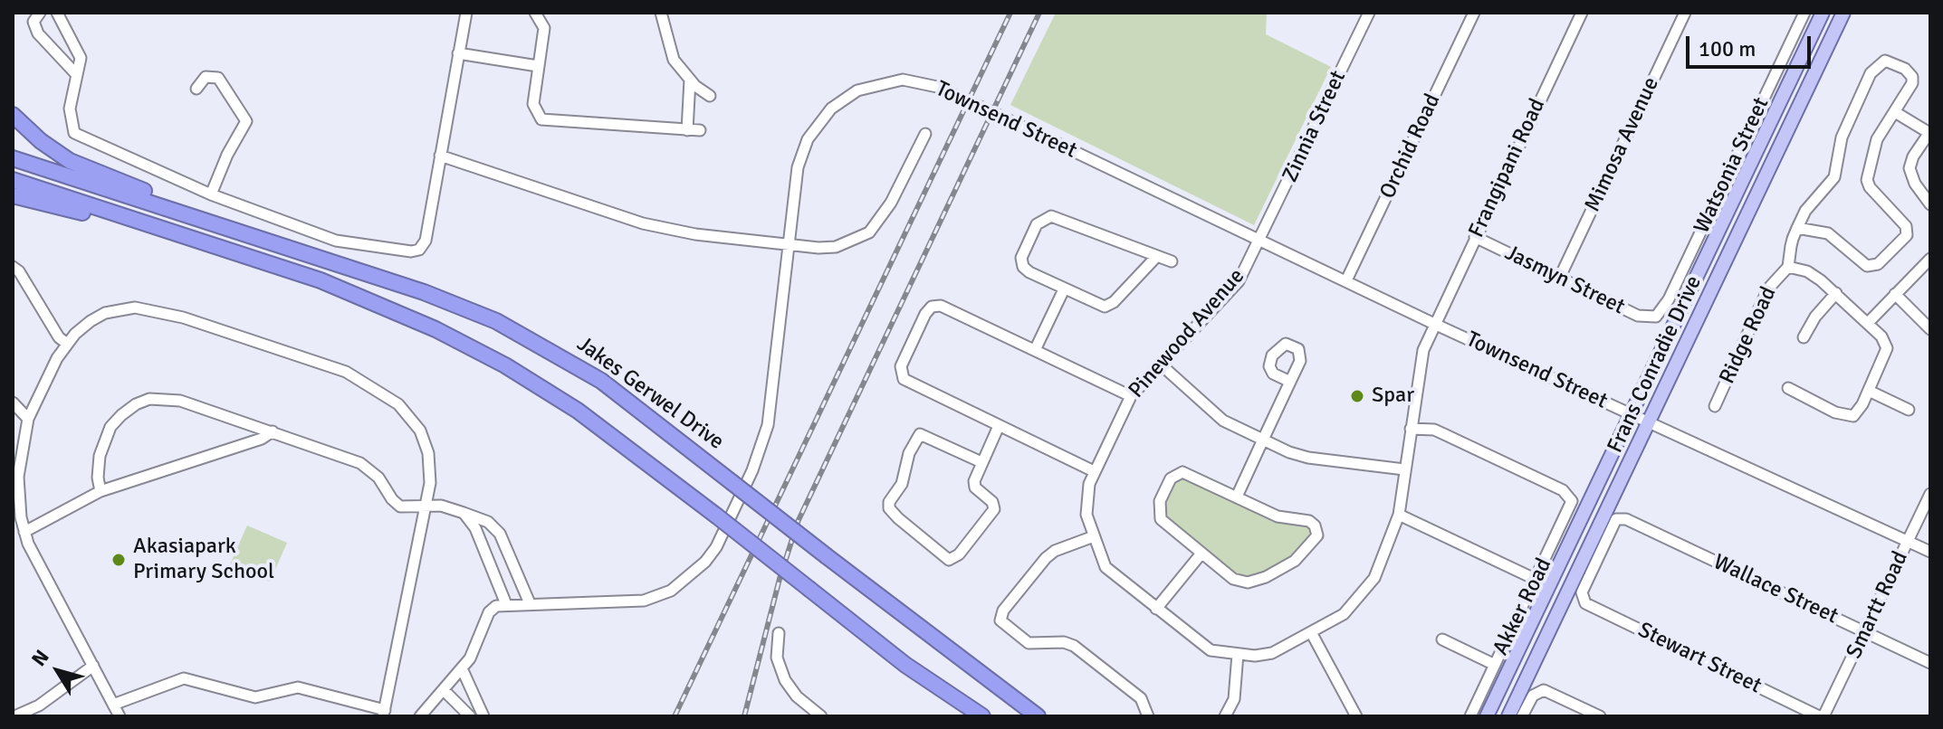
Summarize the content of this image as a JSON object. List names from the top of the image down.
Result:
{
  "streets": {
    "highway": ["Jakes Gerwel Drive"],
    "main road": ["Frans Conradie Drive"],
    "street": [
      "Townsend Street",
      "Zinnia Street",
      "Mimosa Avenue",
      "Orchid Road",
      "Watsonia Street",
      "Frangipani Road",
      "Jasmyn Street",
      "Pinewood Avenue",
      "Ridge Road",
      "Wallace Street",
      "Smartt Road",
      "Akker Road",
      "Stewart Street"
    ]
  },
  "crossings": [
    ["Townsend Street", "Zinnia Street"],
    ["Townsend Street", "Orchid Road"],
    ["Townsend Street", "Frangipani Road"],
    ["Townsend Street", "Pinewood Avenue"],
    ["Townsend Street", "Frans Conradie Drive"],
    ["Townsend Street", "Smartt Road"],
    ["Zinnia Street", "Pinewood Avenue"],
    ["Mimosa Avenue", "Jasmyn Street"],
    ["Watsonia Street", "Jasmyn Street"],
    ["Frangipani Road", "Jasmyn Street"],
    ["Frangipani Road", "Pinewood Avenue"],
    ["Pinewood Avenue", "Akker Road"],
    ["Wallace Street", "Smartt Road"],
    ["Wallace Street", "Stewart Street"],
    ["Smartt Road", "Stewart Street"]
  ],
  "places": ["Spar", "Akasiapark Primary School"],
  "scale_bar": "100 m",
  "north": "top left"
}
